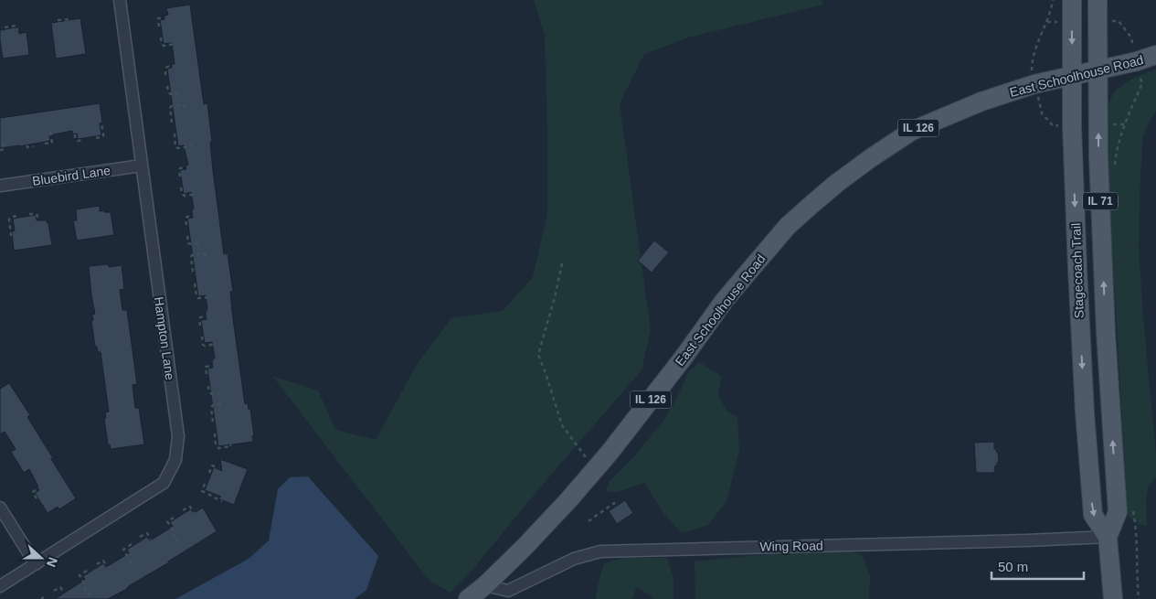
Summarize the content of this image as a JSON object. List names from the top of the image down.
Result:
{
  "streets": {
    "main road": [
      "East Schoolhouse Road",
      "IL 126",
      "IL 71",
      "Stagecoach Trail"
    ],
    "street": ["Bluebird Lane", "Hampton Lane", "Wing Road"]
  },
  "crossings": [
    ["East Schoolhouse Road", "Stagecoach Trail"],
    ["East Schoolhouse Road", "Wing Road"],
    ["Bluebird Lane", "Hampton Lane"],
    ["Stagecoach Trail", "Wing Road"]
  ],
  "scale_bar": "50 m",
  "north": "right"
}
